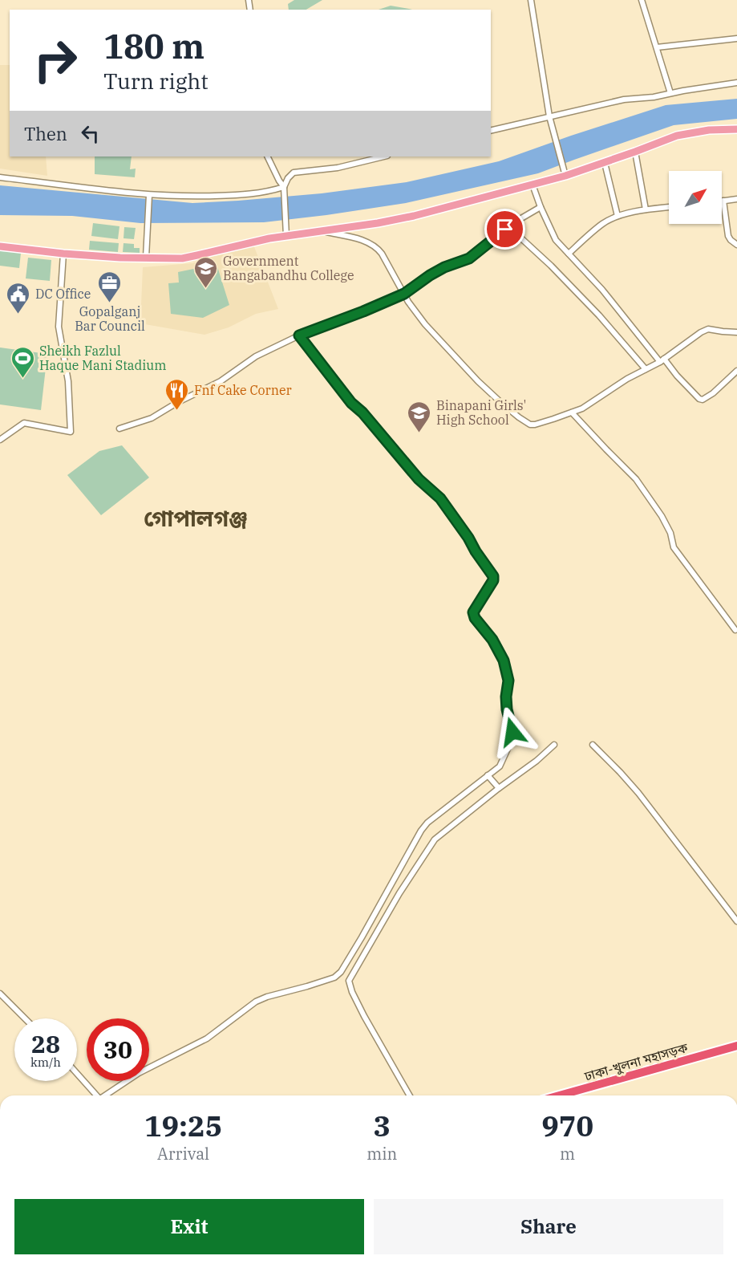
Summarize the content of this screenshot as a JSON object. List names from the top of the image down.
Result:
{
  "streets": {
    "highway": ["ঢাকা-খুলনা মহাসড়ক"]
  },
  "districts": ["গোপালগঞ্জ"],
  "places": {
    "school or university": ["Government Bangabandhu College", "Binapani Girls' High School"],
    "office": ["Gopalganj Bar Council"],
    "public building": ["DC Office"],
    "sports": ["Sheikh Fazlul Haque Mani Stadium"],
    "restaurant": ["Fnf Cake Corner"]
  },
  "north": "top right",
  "page": {
    "turn": ["180 m", "Turn right"],
    "then": "Then",
    "speed": "28 km/h",
    "limit": "30",
    "eta": [
      "19:25",
      "Arrival",
      "3",
      "min",
      "970",
      "m"
    ],
    "buttons": ["Exit", "Share"]
  }
}
